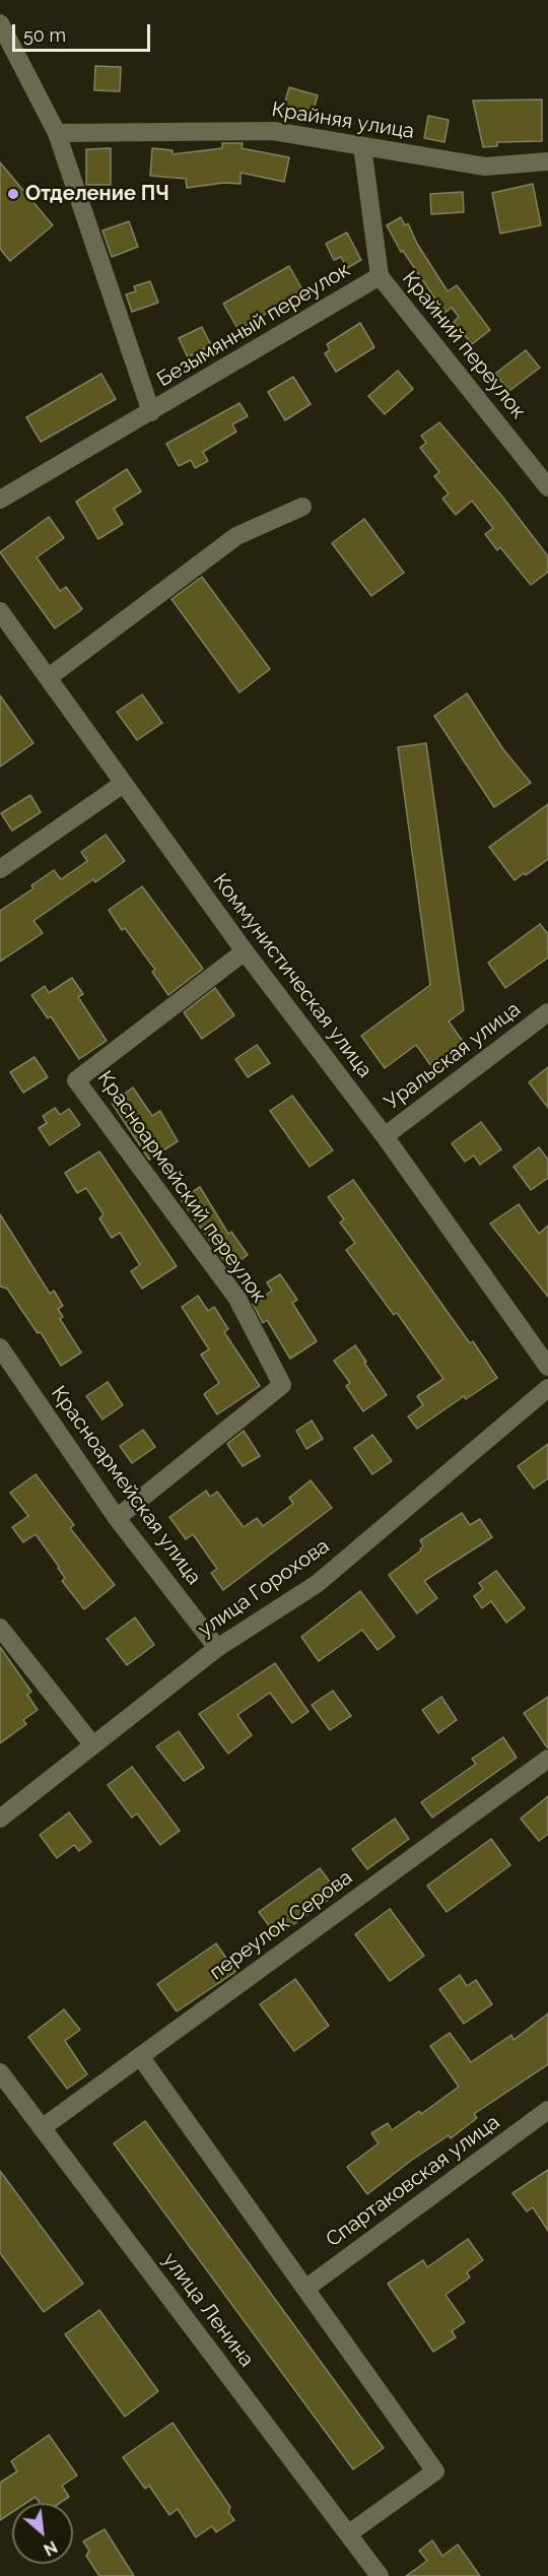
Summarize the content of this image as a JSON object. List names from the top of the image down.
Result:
{
  "streets": {
    "street": [
      "Крайняя улица",
      "Безымянный переулок",
      "Крайний переулок",
      "Коммунистическая улица",
      "Уральская улица",
      "Красноармейский переулок",
      "Красноармейская улица",
      "улица Горохова",
      "переулок Серова",
      "Спартаковская улица",
      "улица Ленина"
    ]
  },
  "crossings": [
    ["Крайняя улица", "Безымянный переулок"],
    ["Крайняя улица", "Крайний переулок"],
    ["Безымянный переулок", "Крайний переулок"],
    ["Коммунистическая улица", "Уральская улица"],
    ["Коммунистическая улица", "Красноармейский переулок"],
    ["Красноармейский переулок", "Красноармейская улица"],
    ["Красноармейская улица", "улица Горохова"],
    ["переулок Серова", "улица Ленина"]
  ],
  "places": ["Отделение ПЧ"],
  "scale_bar": "50 m",
  "north": "bottom right"
}
